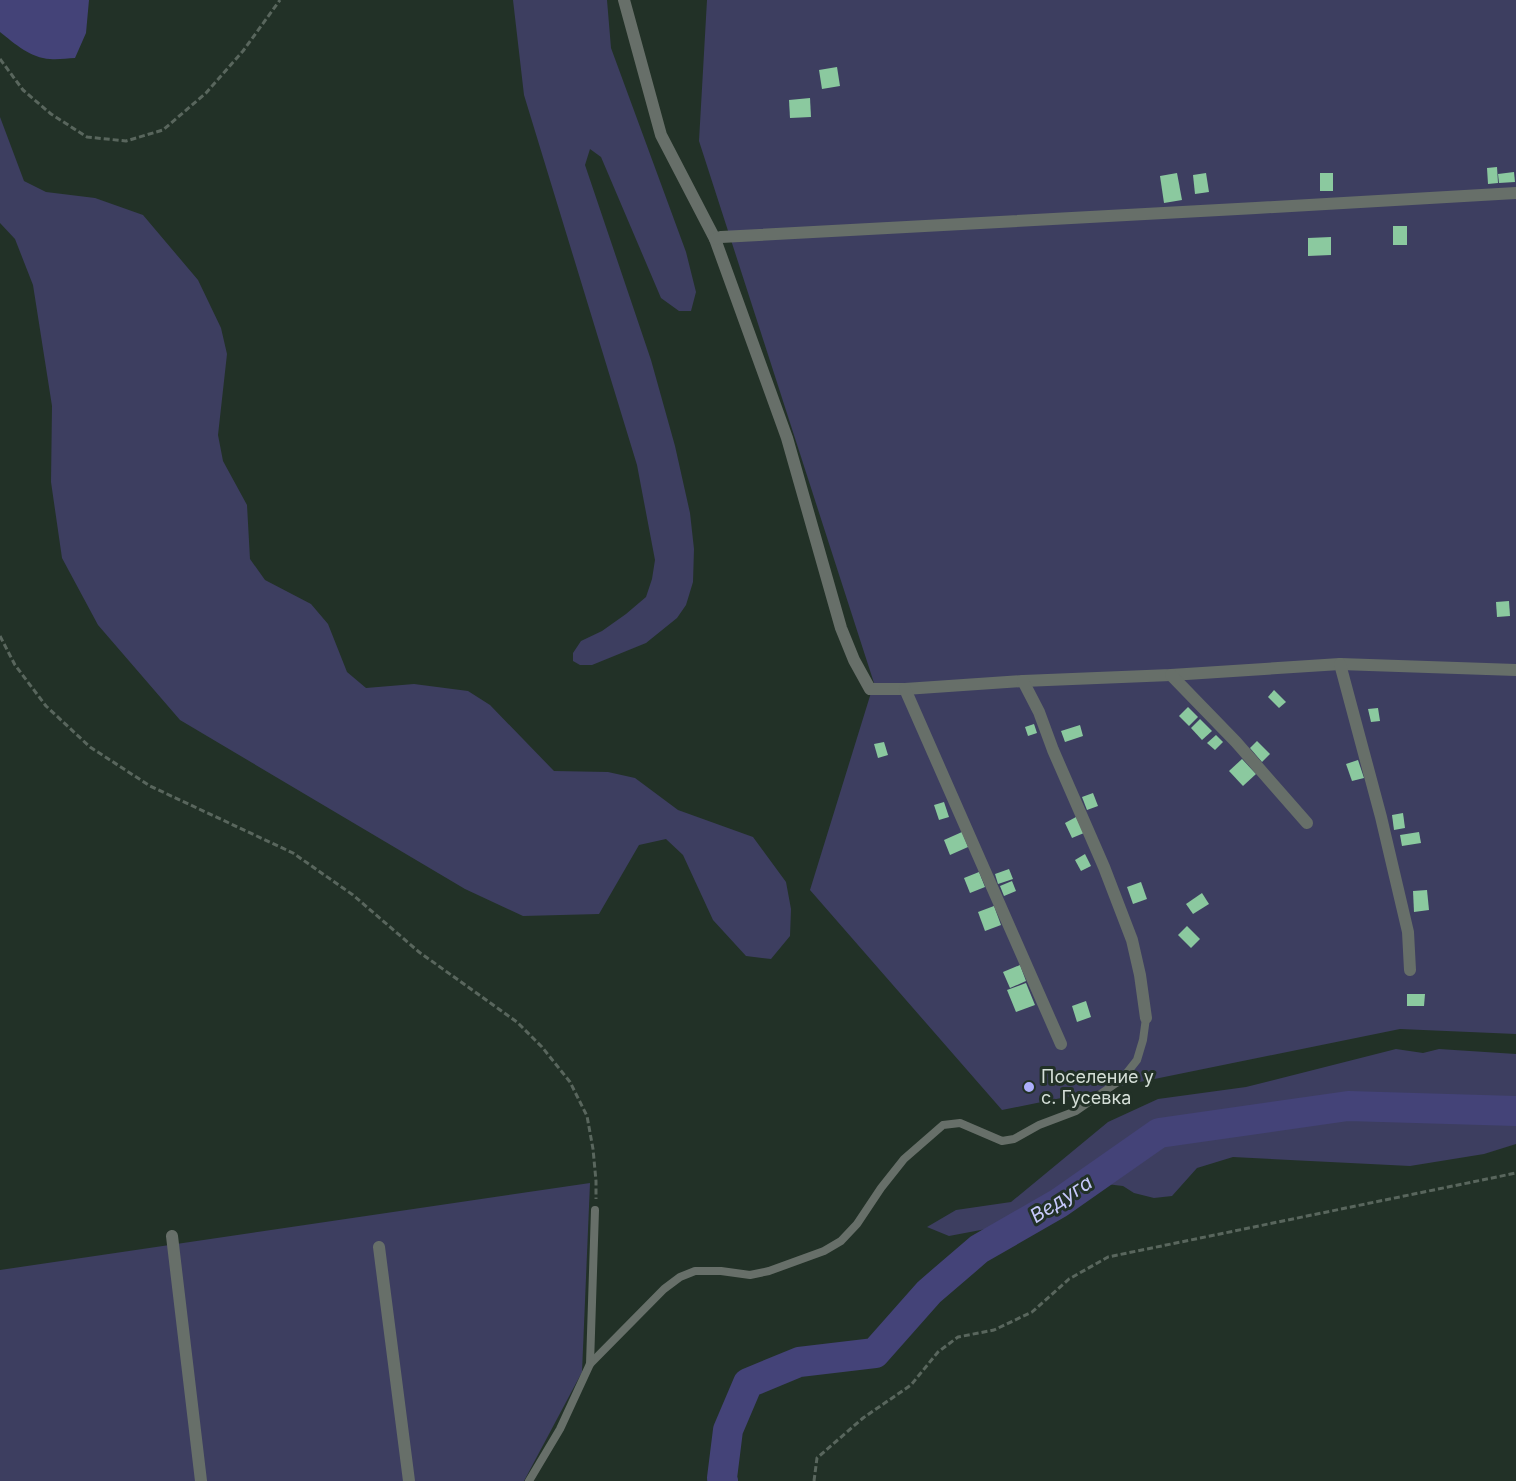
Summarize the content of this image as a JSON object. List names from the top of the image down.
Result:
{
  "water": ["Ведуга"],
  "places": ["Поселение у с. Гусевка"]
}
